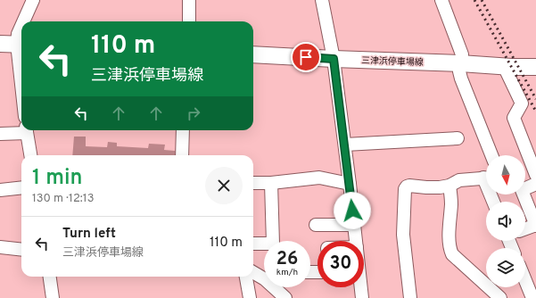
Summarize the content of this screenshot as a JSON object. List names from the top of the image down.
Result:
{
  "streets": {
    "main road": ["三津浜停車場線"]
  },
  "north": "bottom",
  "page": {
    "turn": ["110 m", "三津浜停車場線"],
    "heading": ["1 min", "130 m · 12:13"],
    "list": [
      {
        "name": "Turn left",
        "note": "三津浜停車場線",
        "value": "110 m"
      }
    ],
    "speed": "26 km/h",
    "limit": "30"
  }
}
